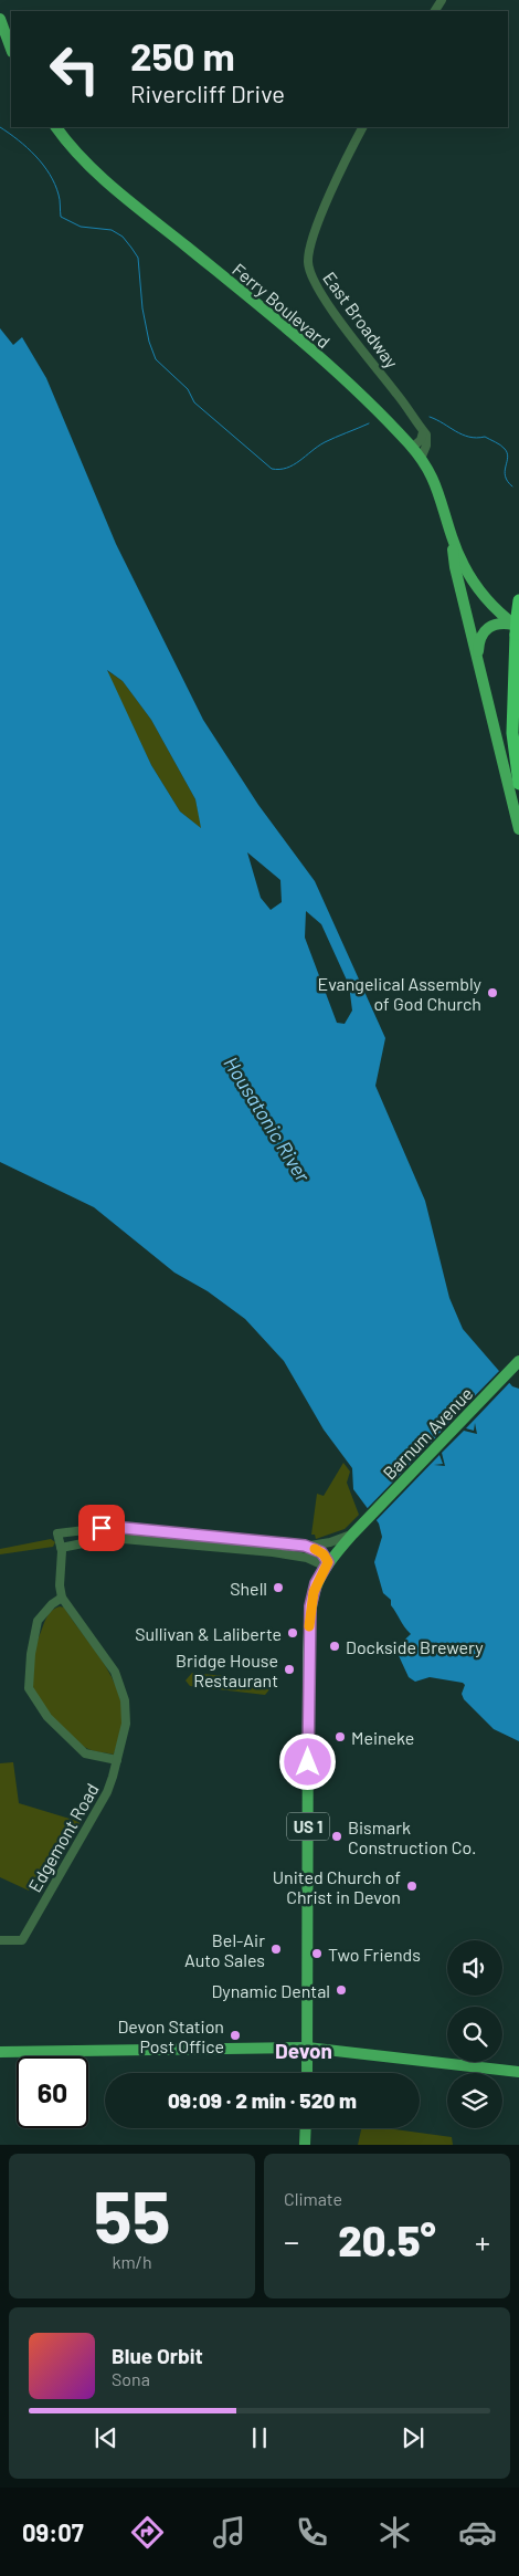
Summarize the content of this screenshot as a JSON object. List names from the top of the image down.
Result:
{
  "streets": {
    "main road": ["Ferry Boulevard", "Barnum Avenue", "US 1"],
    "street": ["East Broadway", "Edgemont Road"]
  },
  "crossings": [
    ["Barnum Avenue", "US 1"]
  ],
  "districts": ["Devon"],
  "water": ["Housatonic River"],
  "places": [
    "Evangelical Assembly of God Church",
    "Shell",
    "Sullivan & Laliberte",
    "Dockside Brewery",
    "Bridge House Restaurant",
    "Meineke",
    "Bismark Construction Co.",
    "United Church of Christ in Devon",
    "Bel-Air Auto Sales",
    "Two Friends",
    "Dynamic Dental",
    "Devon Station Post Office"
  ],
  "page": {
    "turn": ["250 m", "Rivercliff Drive"],
    "limit": "60",
    "trip": "09:09 · 2 min · 520 m",
    "tile": [
      ["55", "km/h"],
      "Climate"
    ],
    "heat": ["−", "20.5°", "+"],
    "song": ["Blue Orbit", "Sona"],
    "tabs": "09:07"
  }
}
